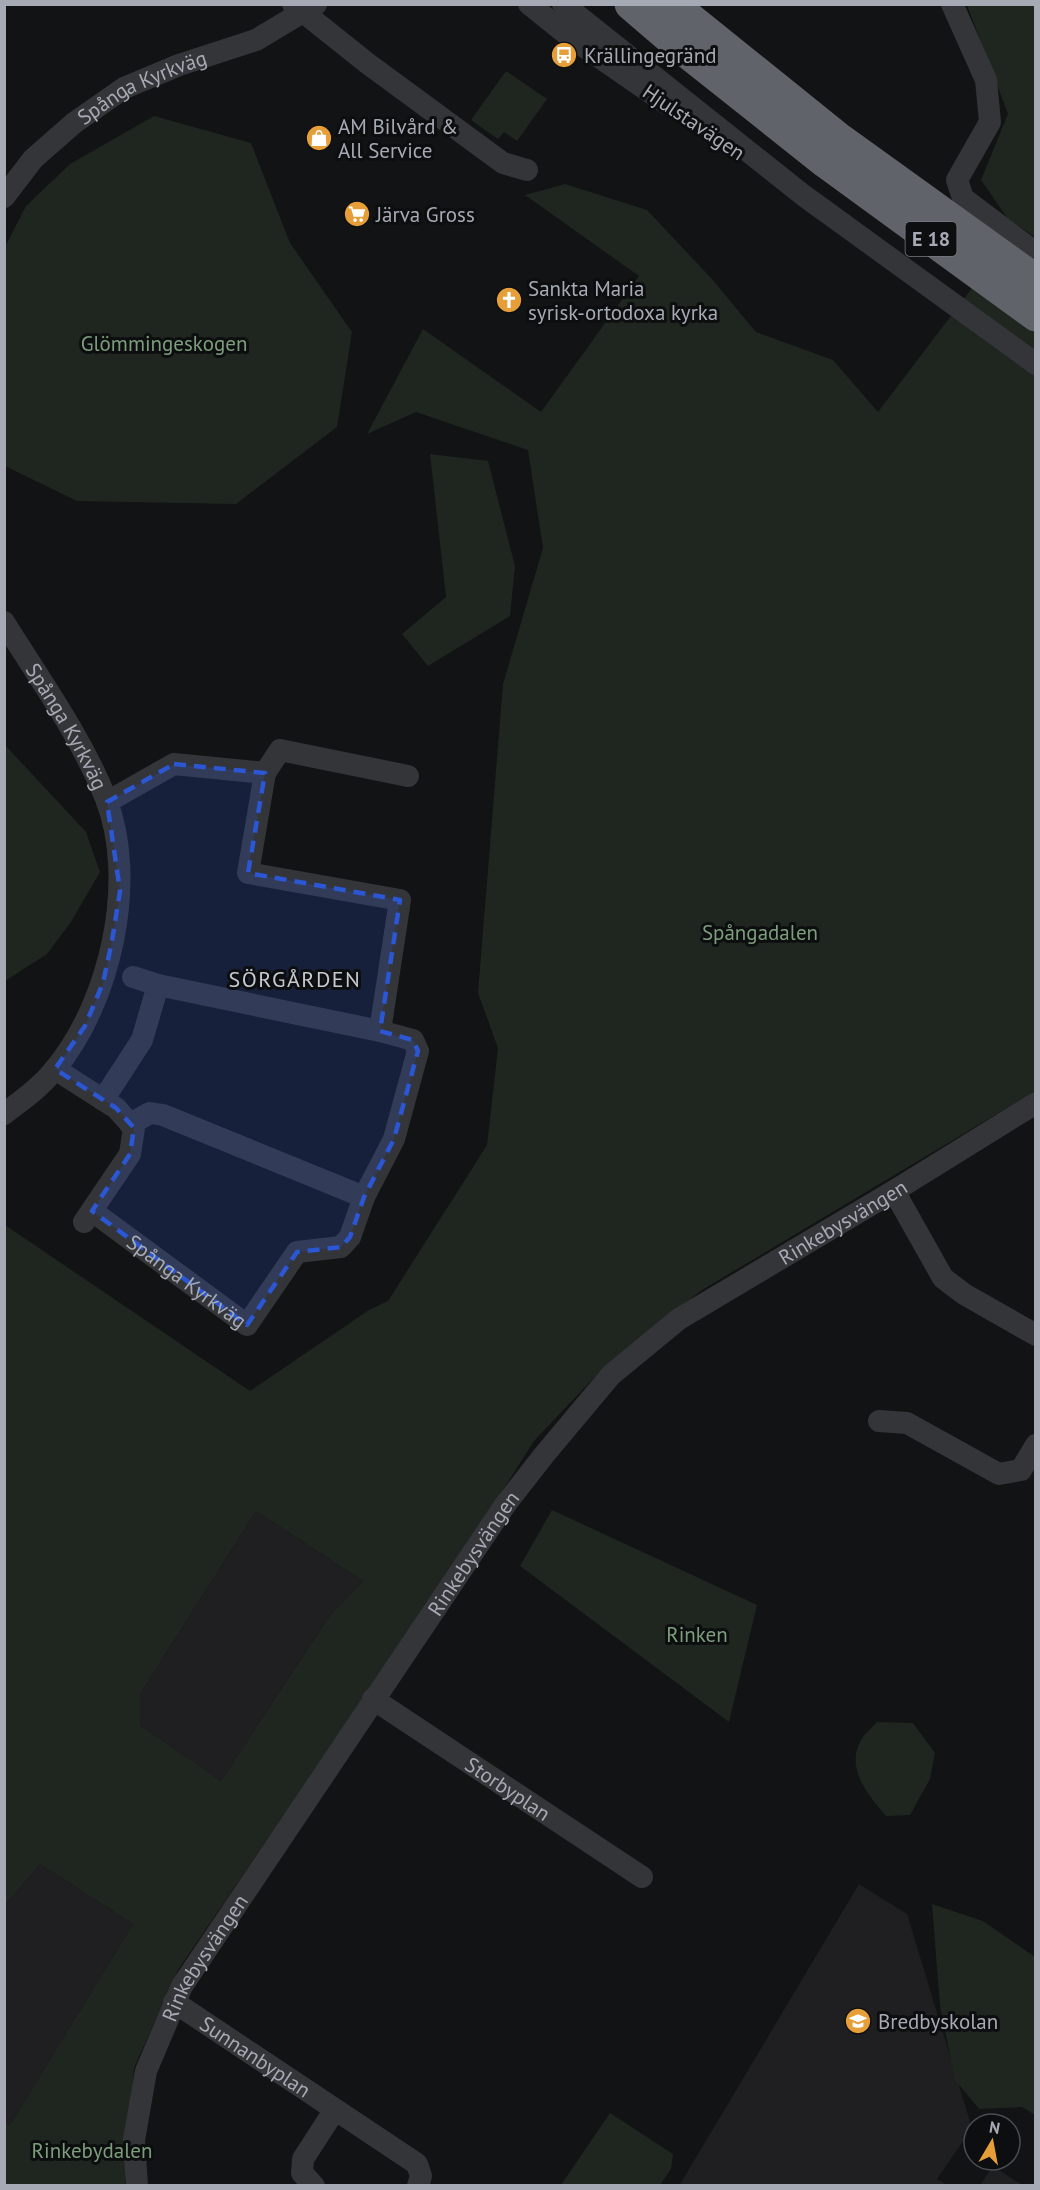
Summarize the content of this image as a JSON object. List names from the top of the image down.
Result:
{
  "streets": {
    "highway": ["E 18"],
    "street": [
      "Spånga Kyrkväg",
      "Hjulstavägen",
      "Rinkebysvängen",
      "Storbyplan",
      "Sunnanbyplan"
    ]
  },
  "crossings": [
    ["Rinkebysvängen", "Storbyplan"],
    ["Rinkebysvängen", "Sunnanbyplan"]
  ],
  "districts": ["SÖRGÅRDEN"],
  "parks": [
    "Glömmingeskogen",
    "Spångadalen",
    "Rinken",
    "Rinkebydalen"
  ],
  "places": {
    "bus stop": ["Krällingegränd"],
    "shop": ["AM Bilvård & All Service"],
    "supermarket": ["Järva Gross"],
    "church": ["Sankta Maria syrisk-ortodoxa kyrka"],
    "school or university": ["Bredbyskolan"]
  },
  "north": "top"
}
